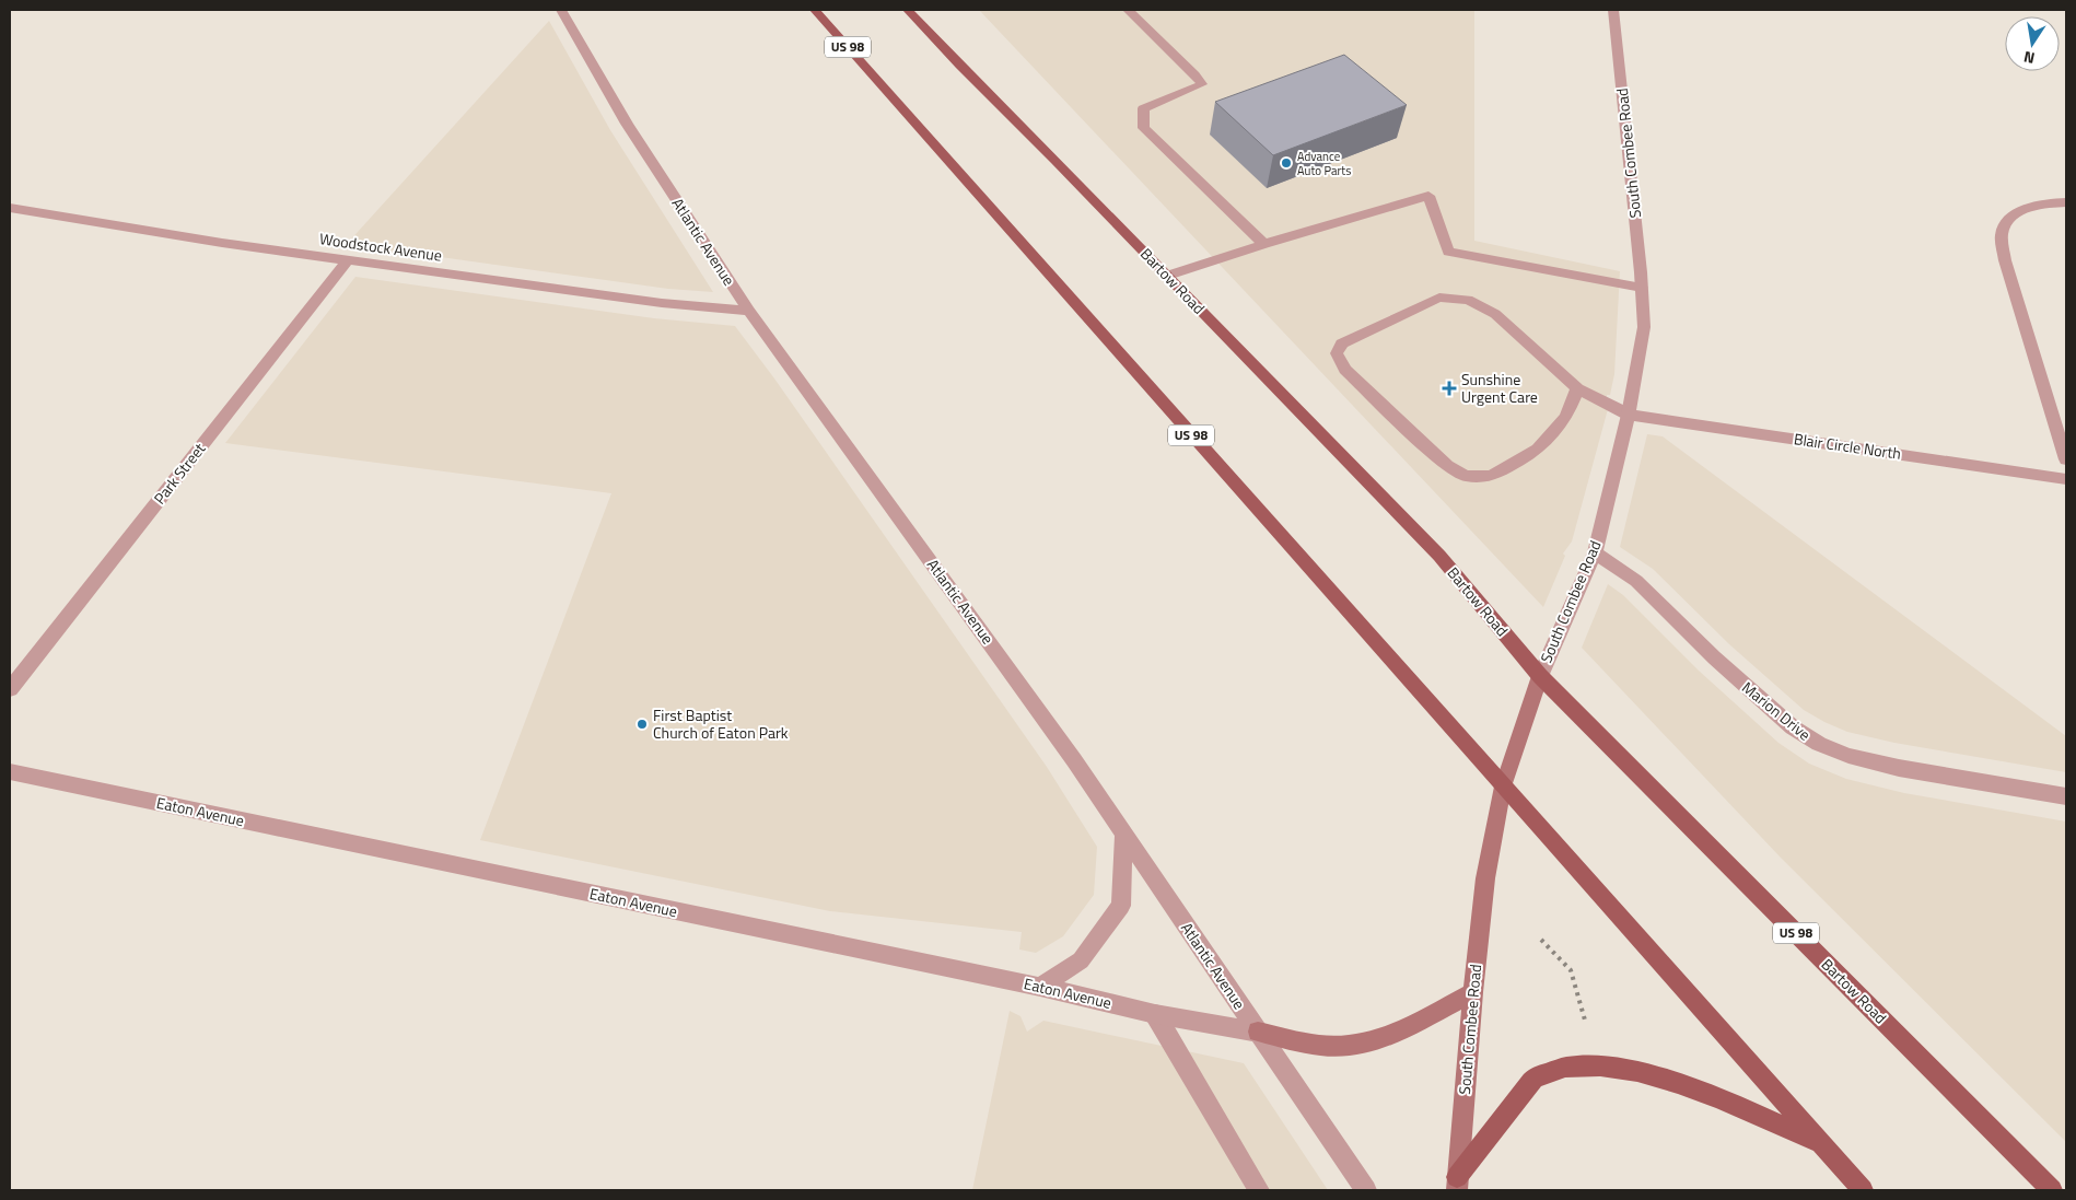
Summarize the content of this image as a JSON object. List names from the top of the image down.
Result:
{
  "streets": {
    "main road": ["US 98", "South Combee Road", "Bartow Road"],
    "street": [
      "Atlantic Avenue",
      "Woodstock Avenue",
      "Blair Circle North",
      "Park Street",
      "Marion Drive",
      "Eaton Avenue"
    ]
  },
  "crossings": [
    ["US 98", "South Combee Road"],
    ["South Combee Road", "Bartow Road"],
    ["South Combee Road", "Blair Circle North"],
    ["South Combee Road", "Marion Drive"],
    ["Atlantic Avenue", "Woodstock Avenue"],
    ["Atlantic Avenue", "Eaton Avenue"],
    ["Woodstock Avenue", "Park Street"]
  ],
  "places": {
    "other": ["Advance Auto Parts", "First Baptist Church of Eaton Park"],
    "health": ["Sunshine Urgent Care"]
  },
  "north": "bottom"
}
